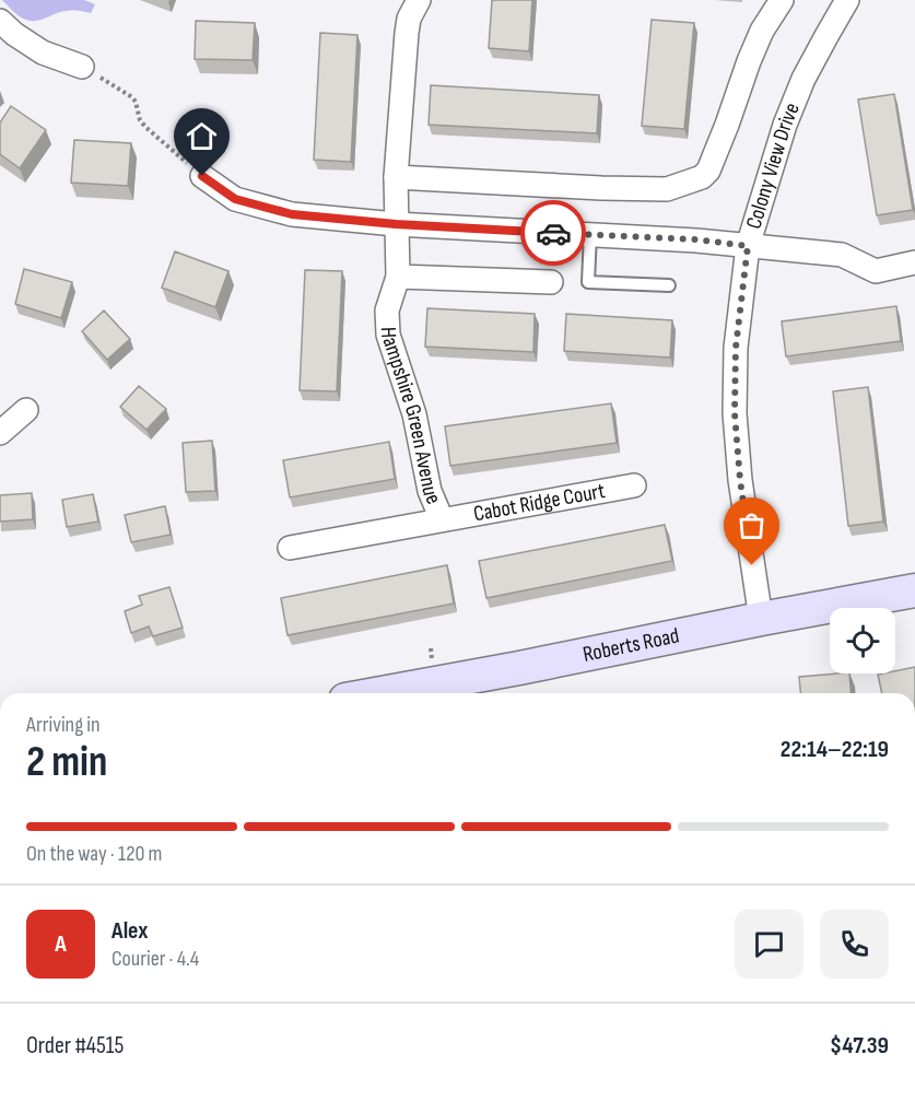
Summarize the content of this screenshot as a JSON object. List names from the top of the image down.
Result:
{
  "streets": {
    "main road": ["Roberts Road"],
    "street": ["Colony View Drive", "Hampshire Green Avenue", "Cabot Ridge Court"]
  },
  "crossings": [
    ["Colony View Drive", "Roberts Road"],
    ["Hampshire Green Avenue", "Cabot Ridge Court"]
  ],
  "page": {
    "heading": ["2 min", "Arriving in", "22:14–22:19"],
    "panel": [
      "Alex",
      "Courier · 4.4",
      "Order #4515",
      "$47.39"
    ],
    "bar": "On the way · 120 m",
    "round": "A"
  }
}
